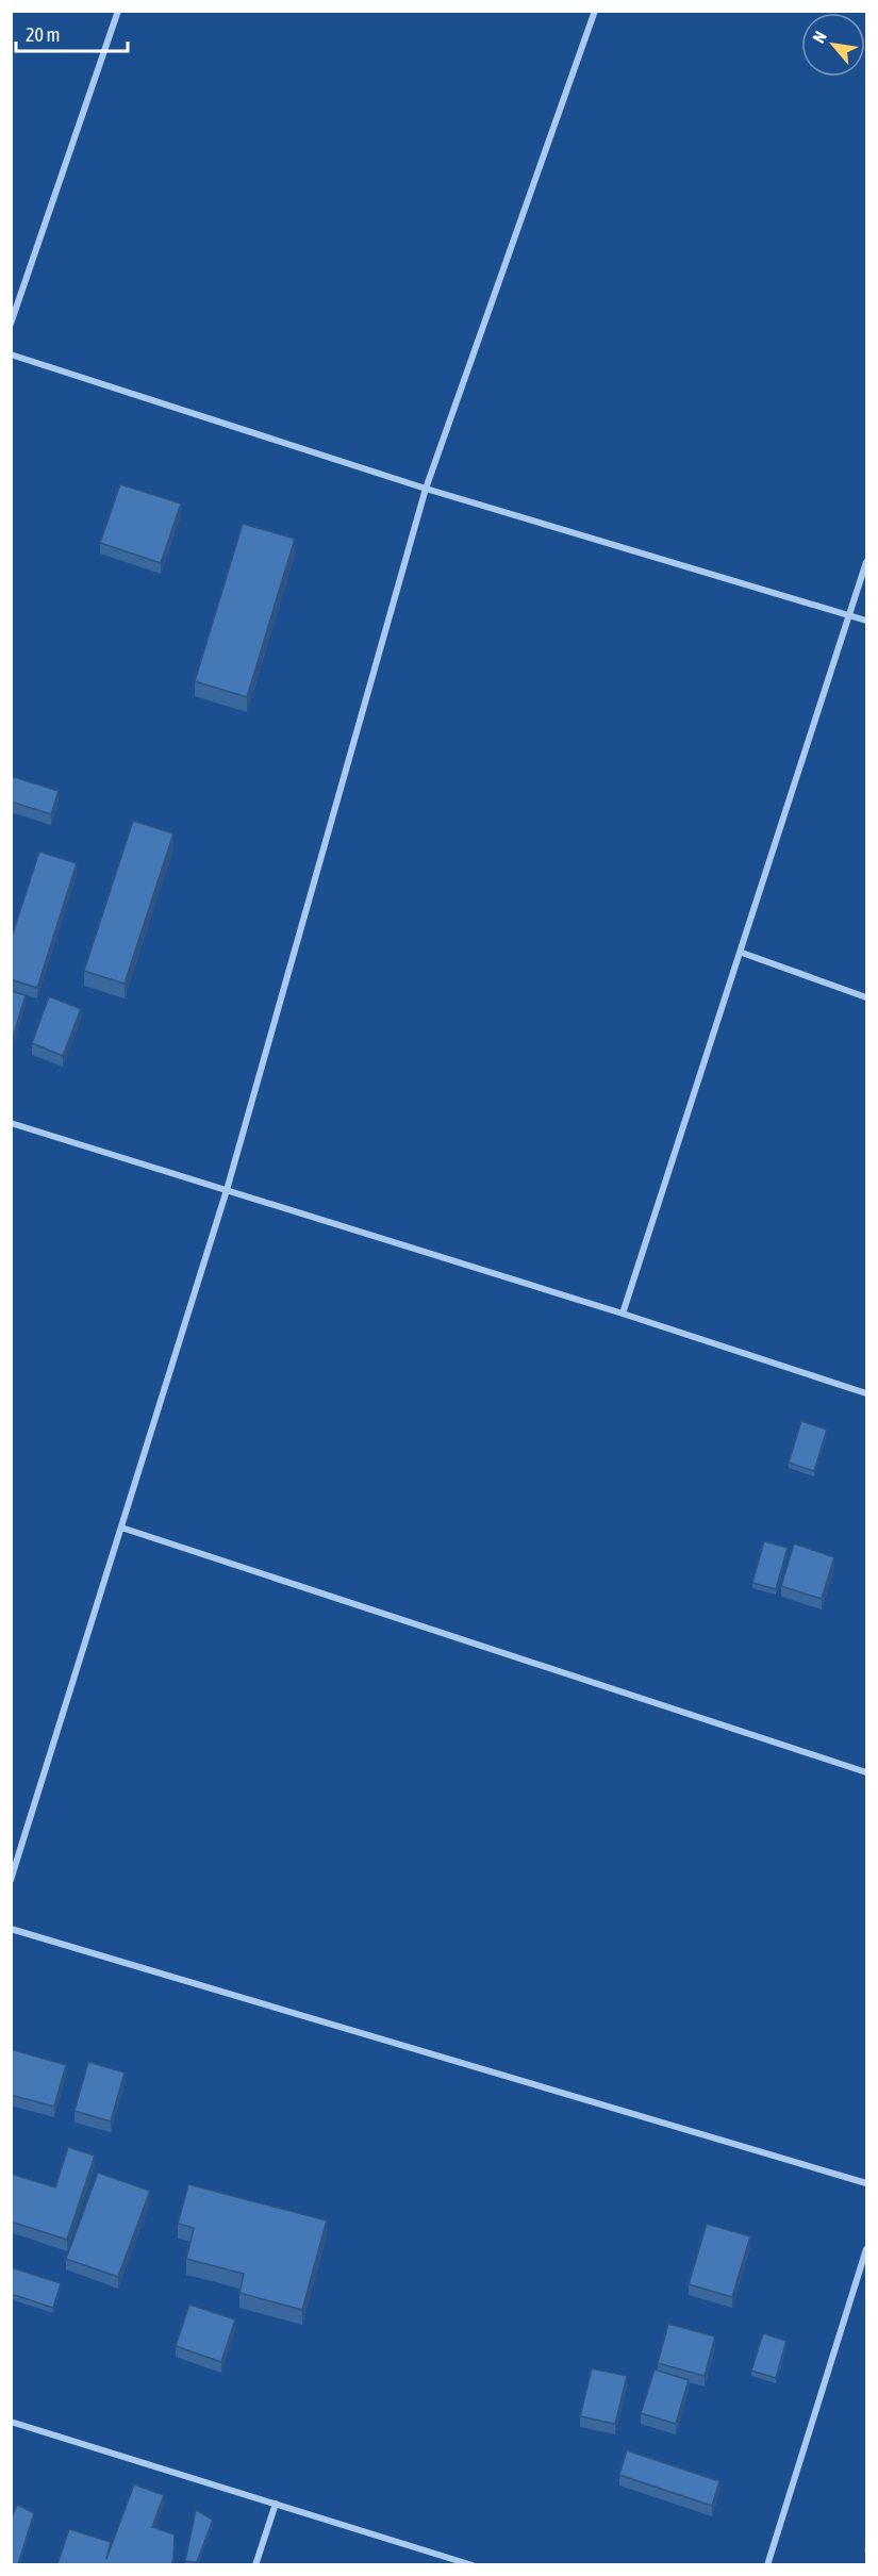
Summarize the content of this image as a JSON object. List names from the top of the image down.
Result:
{
  "scale_bar": "20 m",
  "north": "top left"
}
